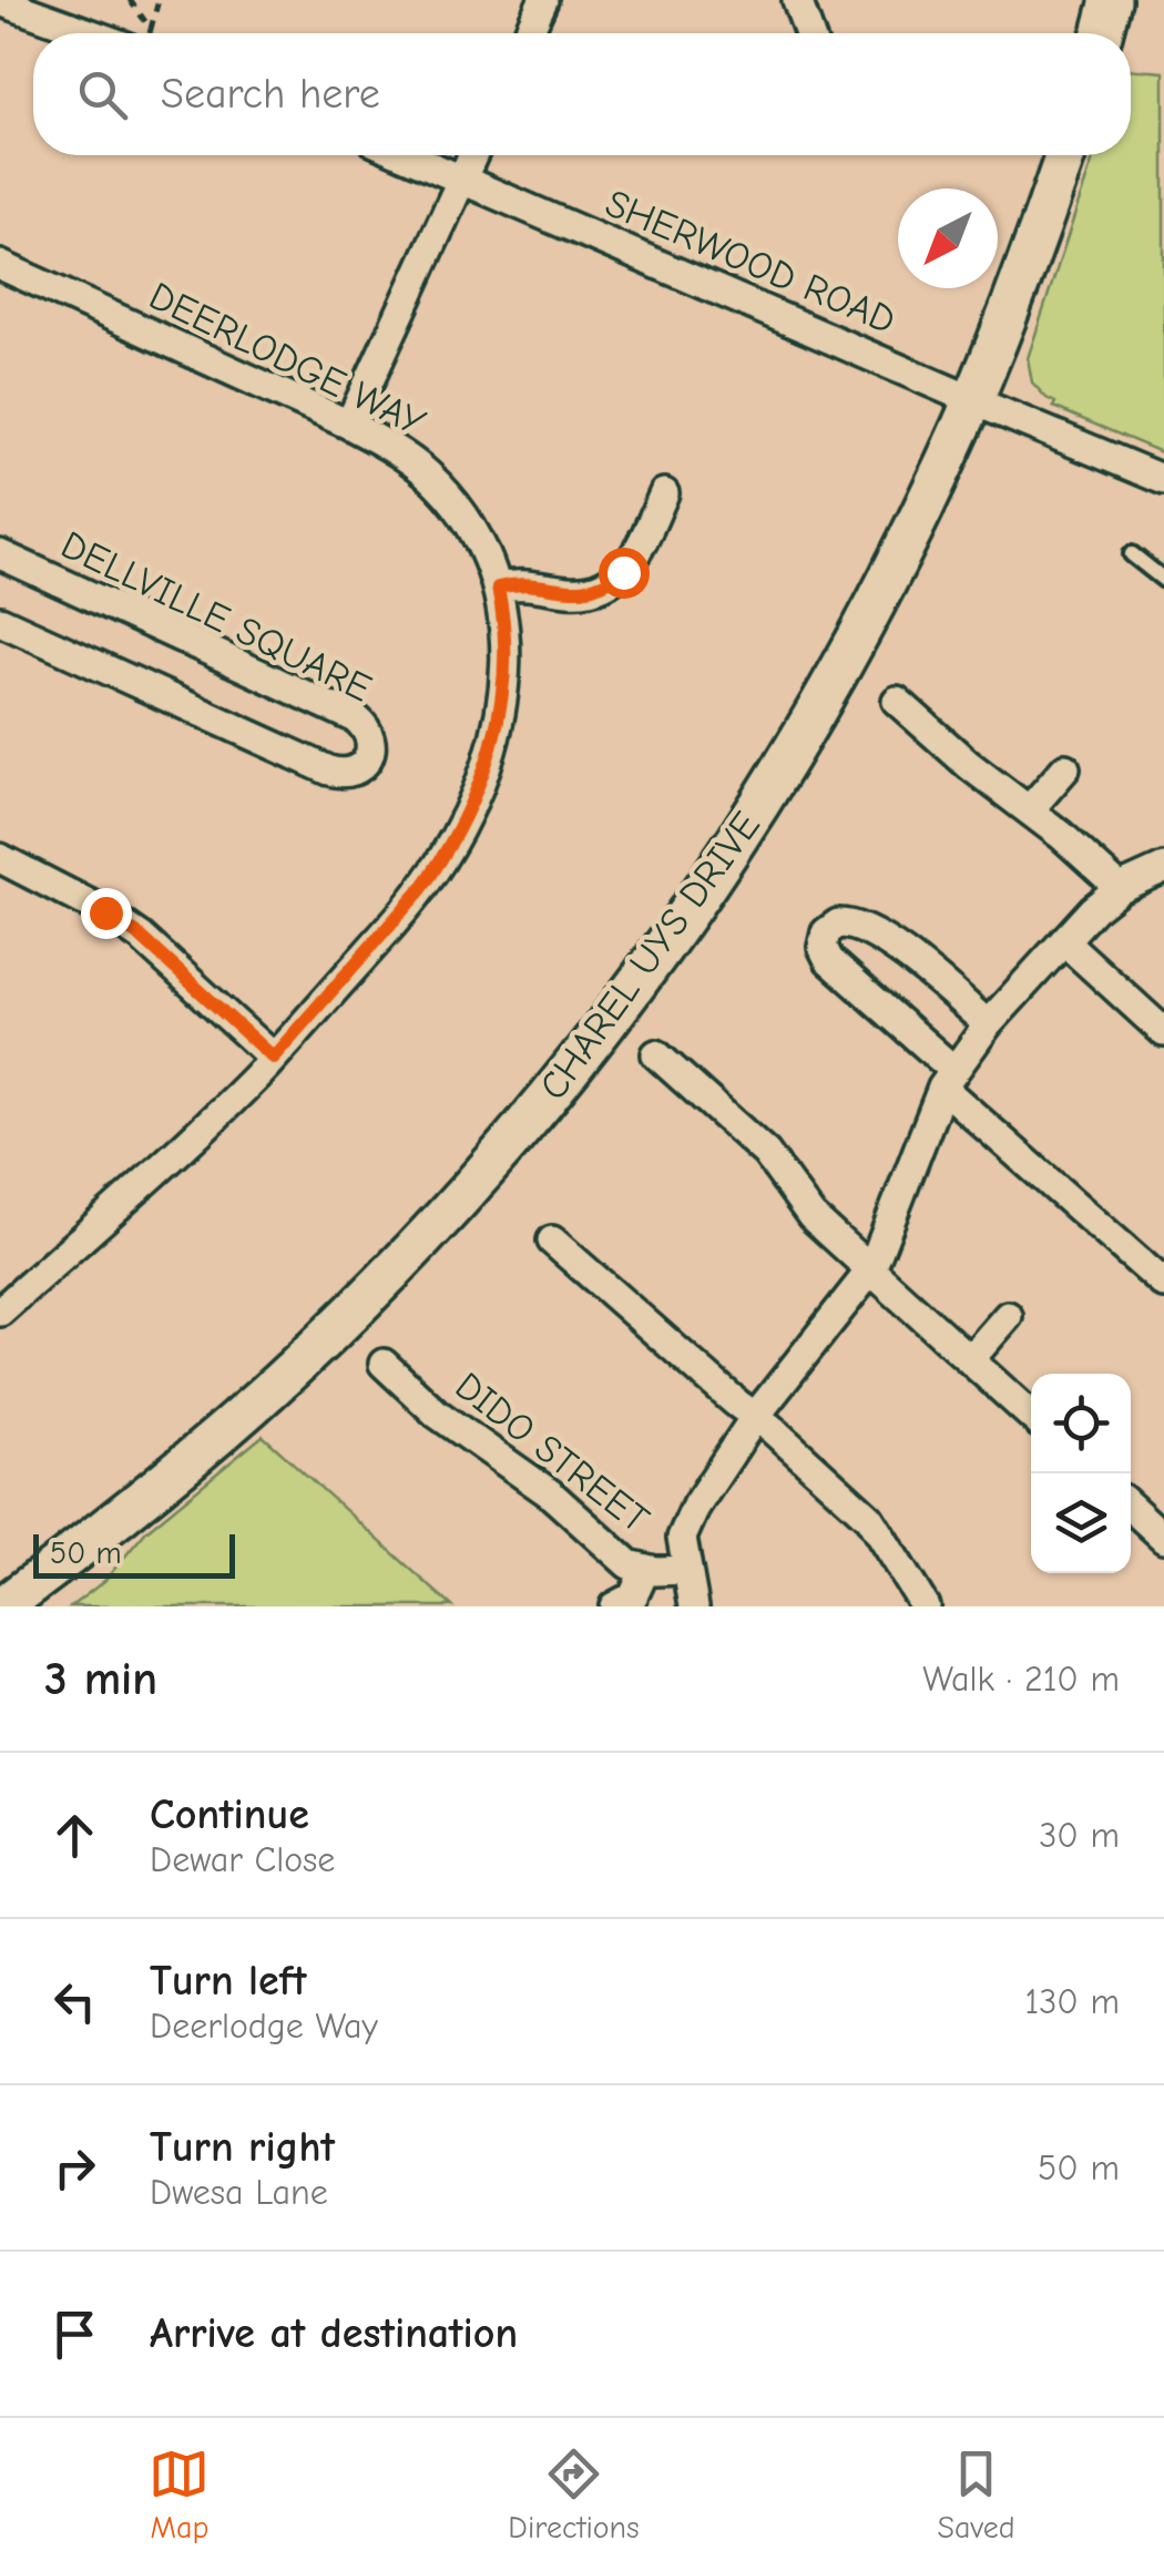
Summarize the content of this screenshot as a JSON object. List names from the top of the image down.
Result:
{
  "streets": {
    "main road": ["CHAREL UYS DRIVE"],
    "street": [
      "SHERWOOD ROAD",
      "DEERLODGE WAY",
      "DELLVILLE SQUARE",
      "DIDO STREET"
    ]
  },
  "crossings": [
    ["SHERWOOD ROAD", "CHAREL UYS DRIVE"]
  ],
  "scale_bar": "50 m",
  "north": "bottom left",
  "page": {
    "search": "Search here",
    "scale": "50 m",
    "heading": ["3 min", "Walk · 210 m"],
    "list": [
      ["Continue", "Dewar Close", "30 m"],
      ["Turn left", "Deerlodge Way", "130 m"],
      ["Turn right", "Dwesa Lane", "50 m"],
      "Arrive at destination"
    ],
    "nav": ["Map", "Directions", "Saved"]
  }
}
